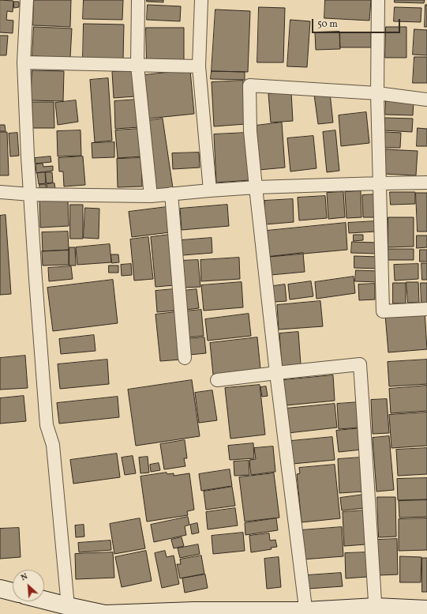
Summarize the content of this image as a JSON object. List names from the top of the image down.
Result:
{
  "scale_bar": "50 m",
  "north": "top left"
}
